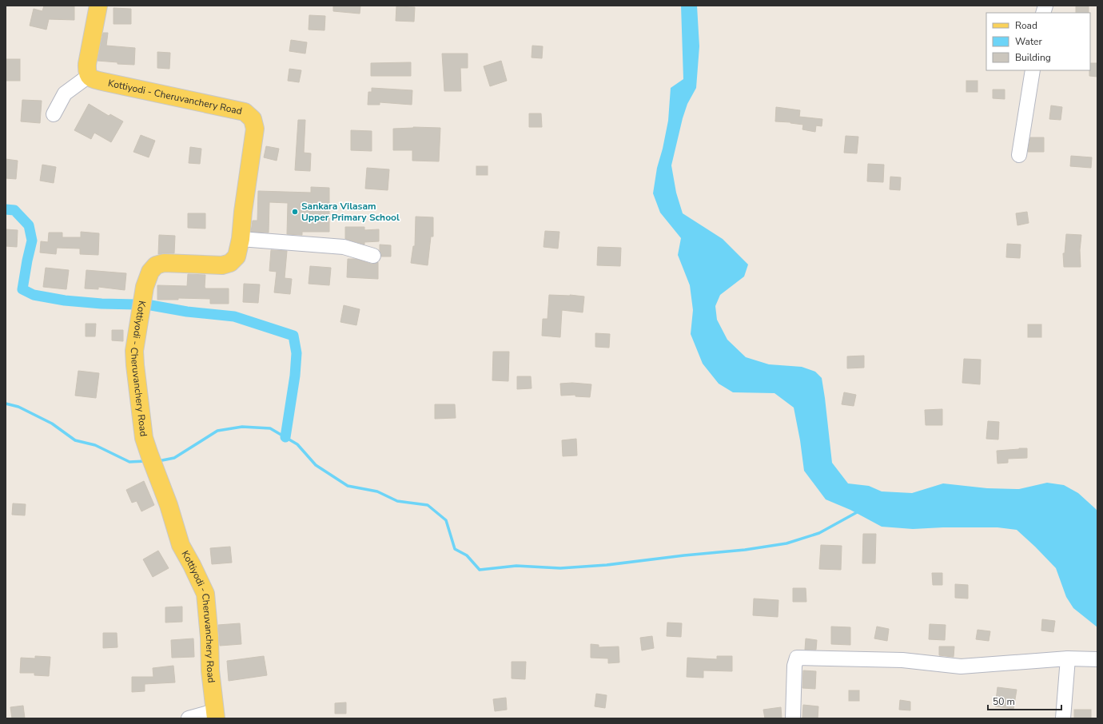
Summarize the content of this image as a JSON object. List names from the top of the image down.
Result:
{
  "streets": {
    "main road": ["Kottiyodi - Cheruvanchery Road"]
  },
  "places": ["Sankara Vilasam Upper Primary School"],
  "legend": ["Road", "Water", "Building"],
  "scale_bar": "50 m"
}
